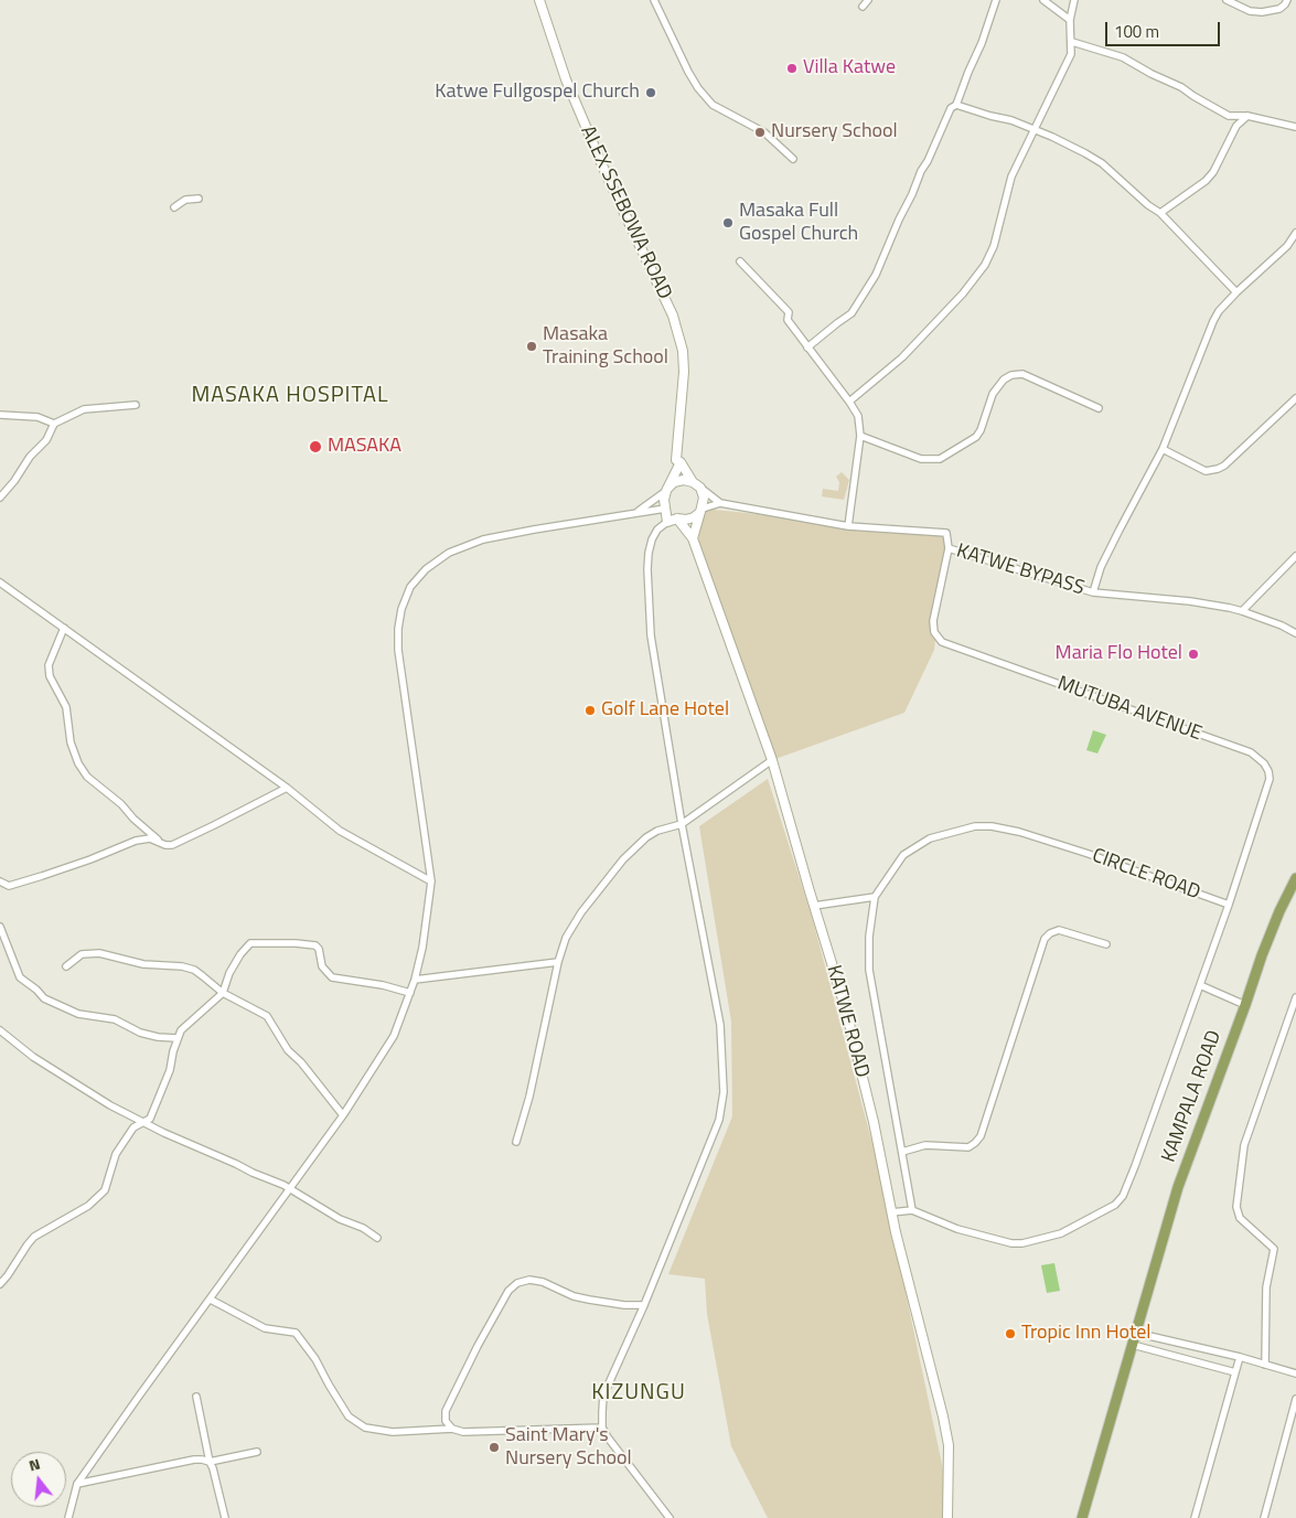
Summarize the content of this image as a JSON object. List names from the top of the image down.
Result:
{
  "streets": {
    "main road": ["KAMPALA ROAD"],
    "street": [
      "ALEX SSEBOWA ROAD",
      "KATWE BYPASS",
      "MUTUBA AVENUE",
      "CIRCLE ROAD",
      "KATWE ROAD"
    ]
  },
  "crossings": [
    ["KATWE BYPASS", "MUTUBA AVENUE"],
    ["KATWE BYPASS", "KATWE ROAD"],
    ["MUTUBA AVENUE", "CIRCLE ROAD"]
  ],
  "districts": ["MASAKA HOSPITAL", "KIZUNGU"],
  "places": [
    "Villa Katwe",
    "Katwe Fullgospel Church",
    "Nursery School",
    "Masaka Full Gospel Church",
    "Masaka Training School",
    "MASAKA",
    "Maria Flo Hotel",
    "Golf Lane Hotel",
    "Tropic Inn Hotel",
    "Saint Mary's Nursery School"
  ],
  "scale_bar": "100 m",
  "north": "top"
}
